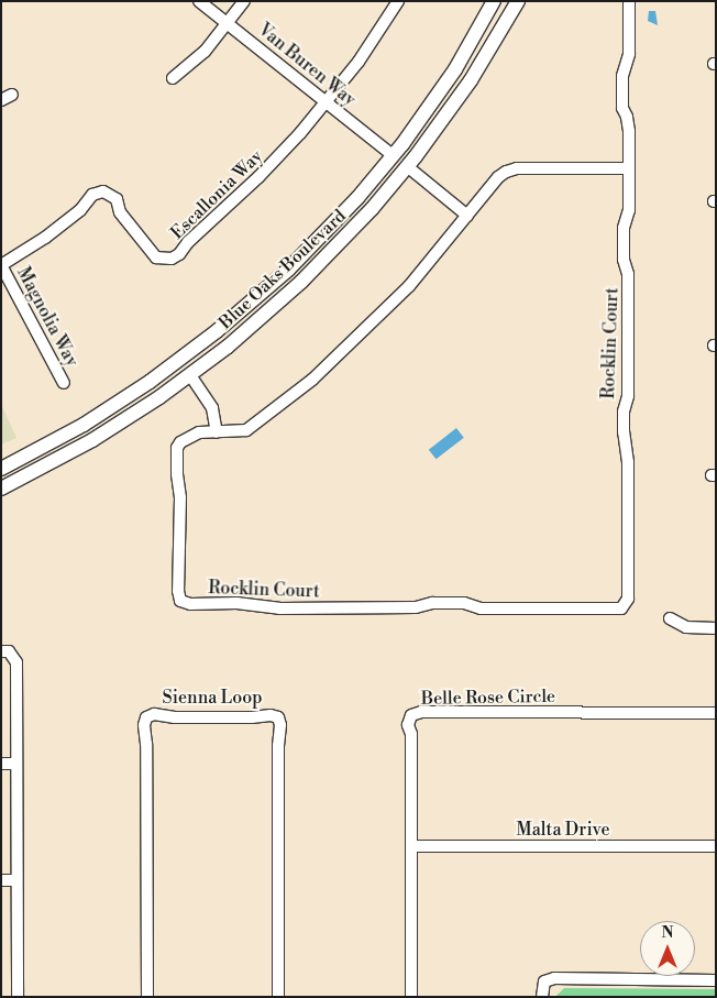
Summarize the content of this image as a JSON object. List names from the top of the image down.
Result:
{
  "streets": {
    "main road": ["Blue Oaks Boulevard"],
    "street": [
      "Van Buren Way",
      "Escallonia Way",
      "Magnolia Way",
      "Rocklin Court",
      "Sienna Loop",
      "Belle Rose Circle",
      "Malta Drive"
    ]
  },
  "crossings": [
    ["Van Buren Way", "Escallonia Way"],
    ["Van Buren Way", "Blue Oaks Boulevard"],
    ["Escallonia Way", "Magnolia Way"],
    ["Belle Rose Circle", "Malta Drive"]
  ],
  "north": "top"
}
